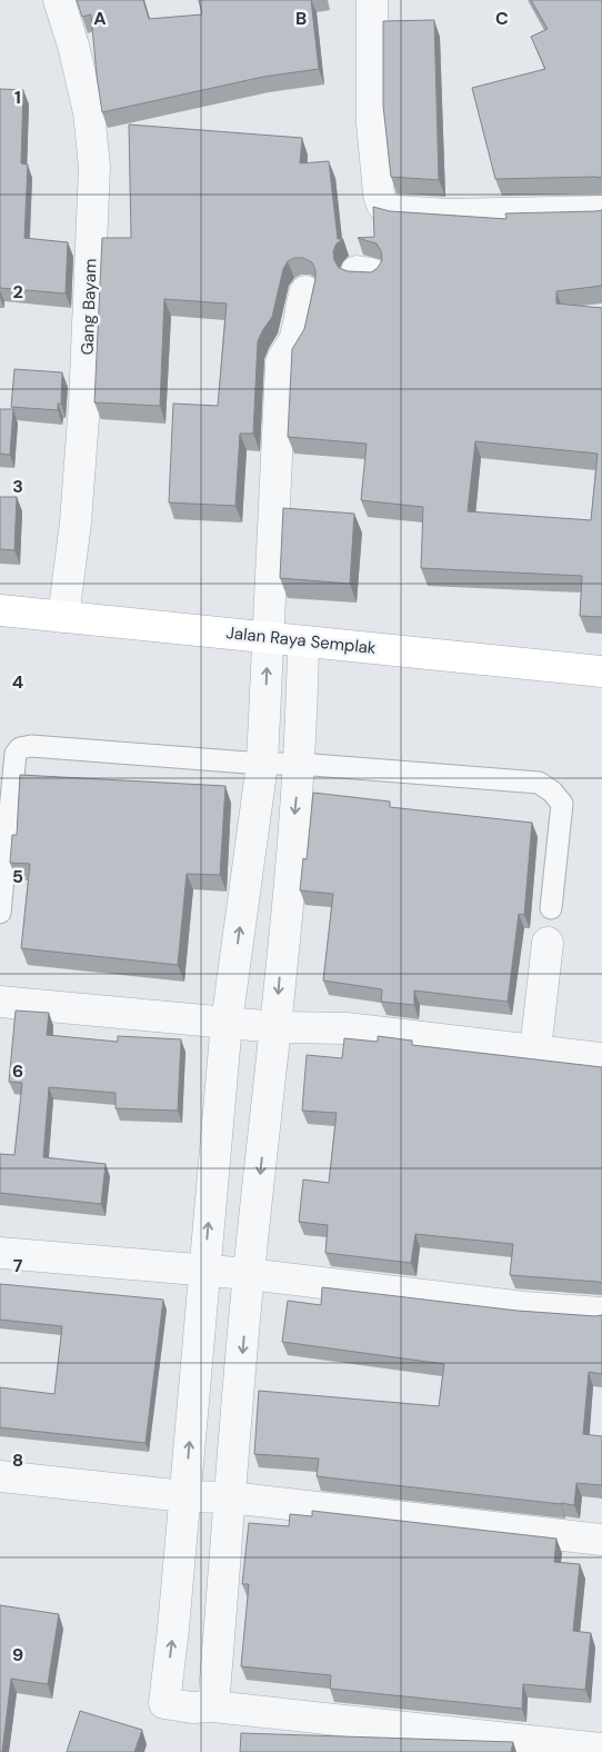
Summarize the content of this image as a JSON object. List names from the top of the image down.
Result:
{
  "streets": {
    "main road": ["Jalan Raya Semplak"],
    "street": ["Gang Bayam"]
  },
  "crossings": [
    ["Gang Bayam", "Jalan Raya Semplak"]
  ],
  "grid": {
    "columns": ["A", "B", "C"],
    "rows": [
      "1",
      "2",
      "3",
      "4",
      "5",
      "6",
      "7",
      "8",
      "9"
    ]
  }
}
